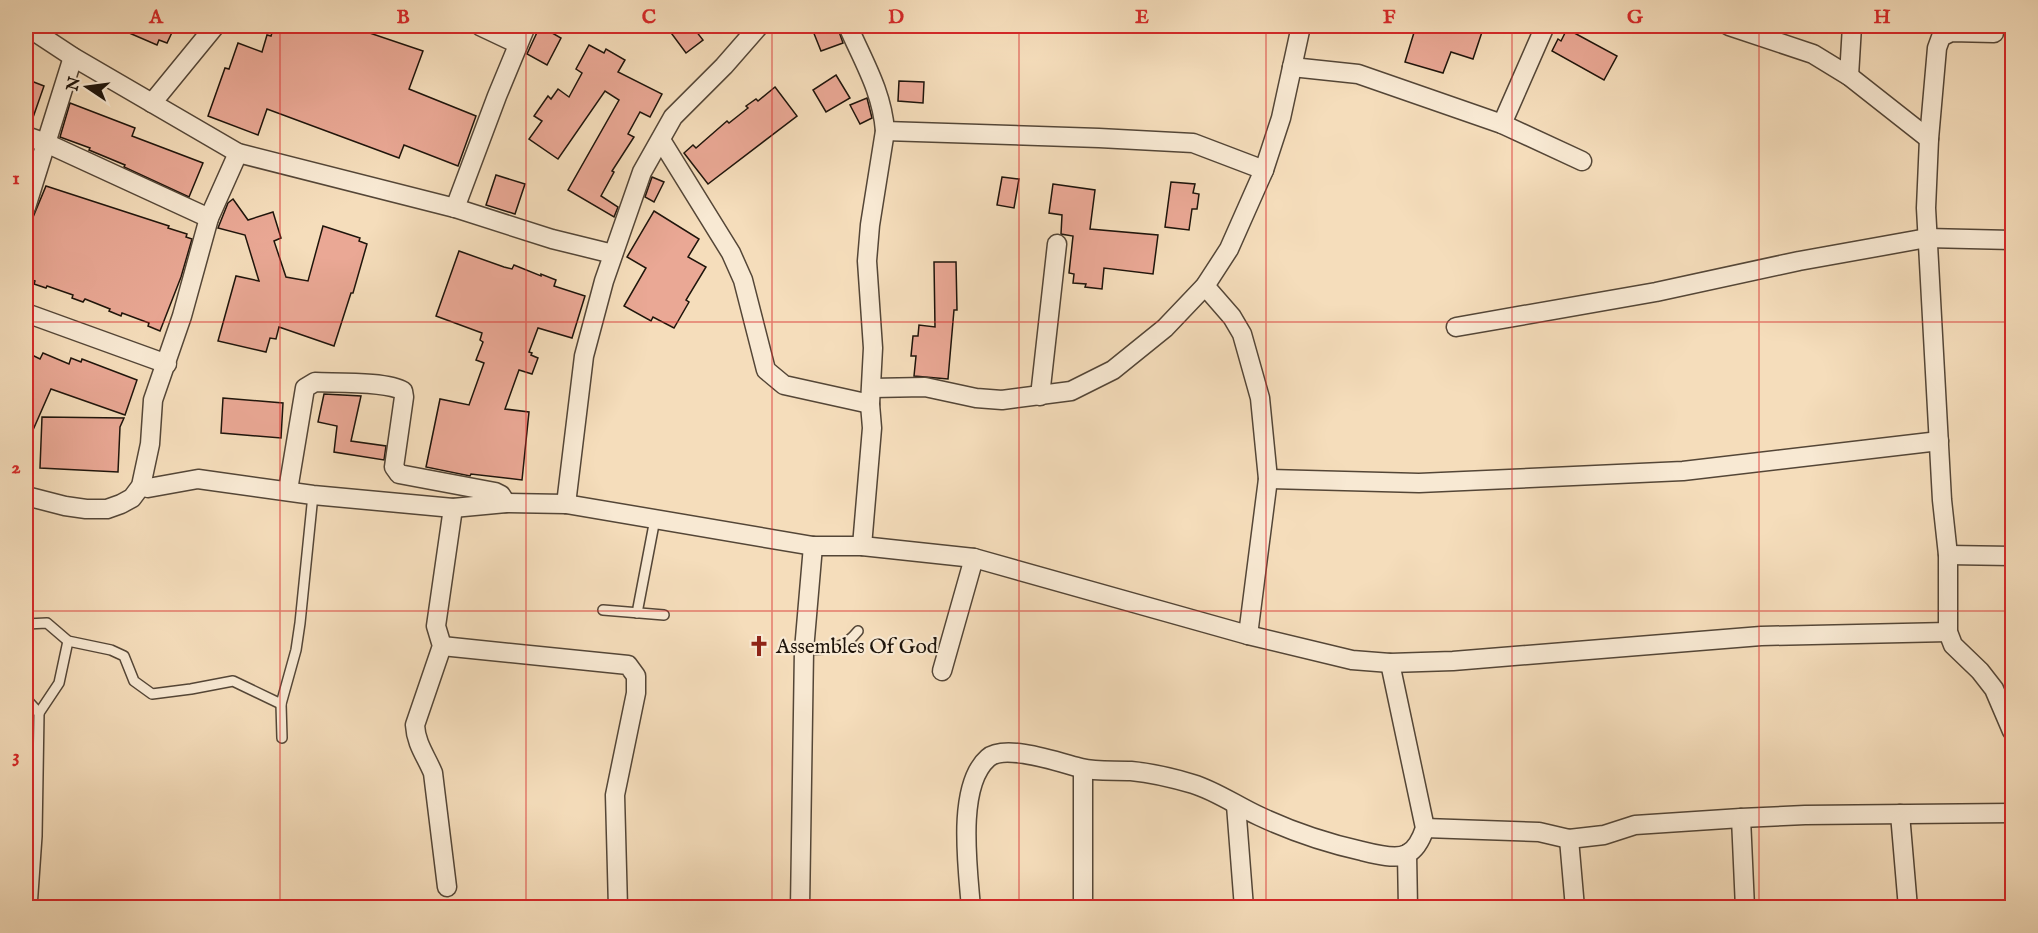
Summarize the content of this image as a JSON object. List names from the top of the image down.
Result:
{
  "places": {
    "church": ["Assembles Of God"]
  },
  "north": "left",
  "grid": {
    "columns": [
      "A",
      "B",
      "C",
      "D",
      "E",
      "F",
      "G",
      "H"
    ],
    "rows": ["1", "2", "3"]
  }
}
